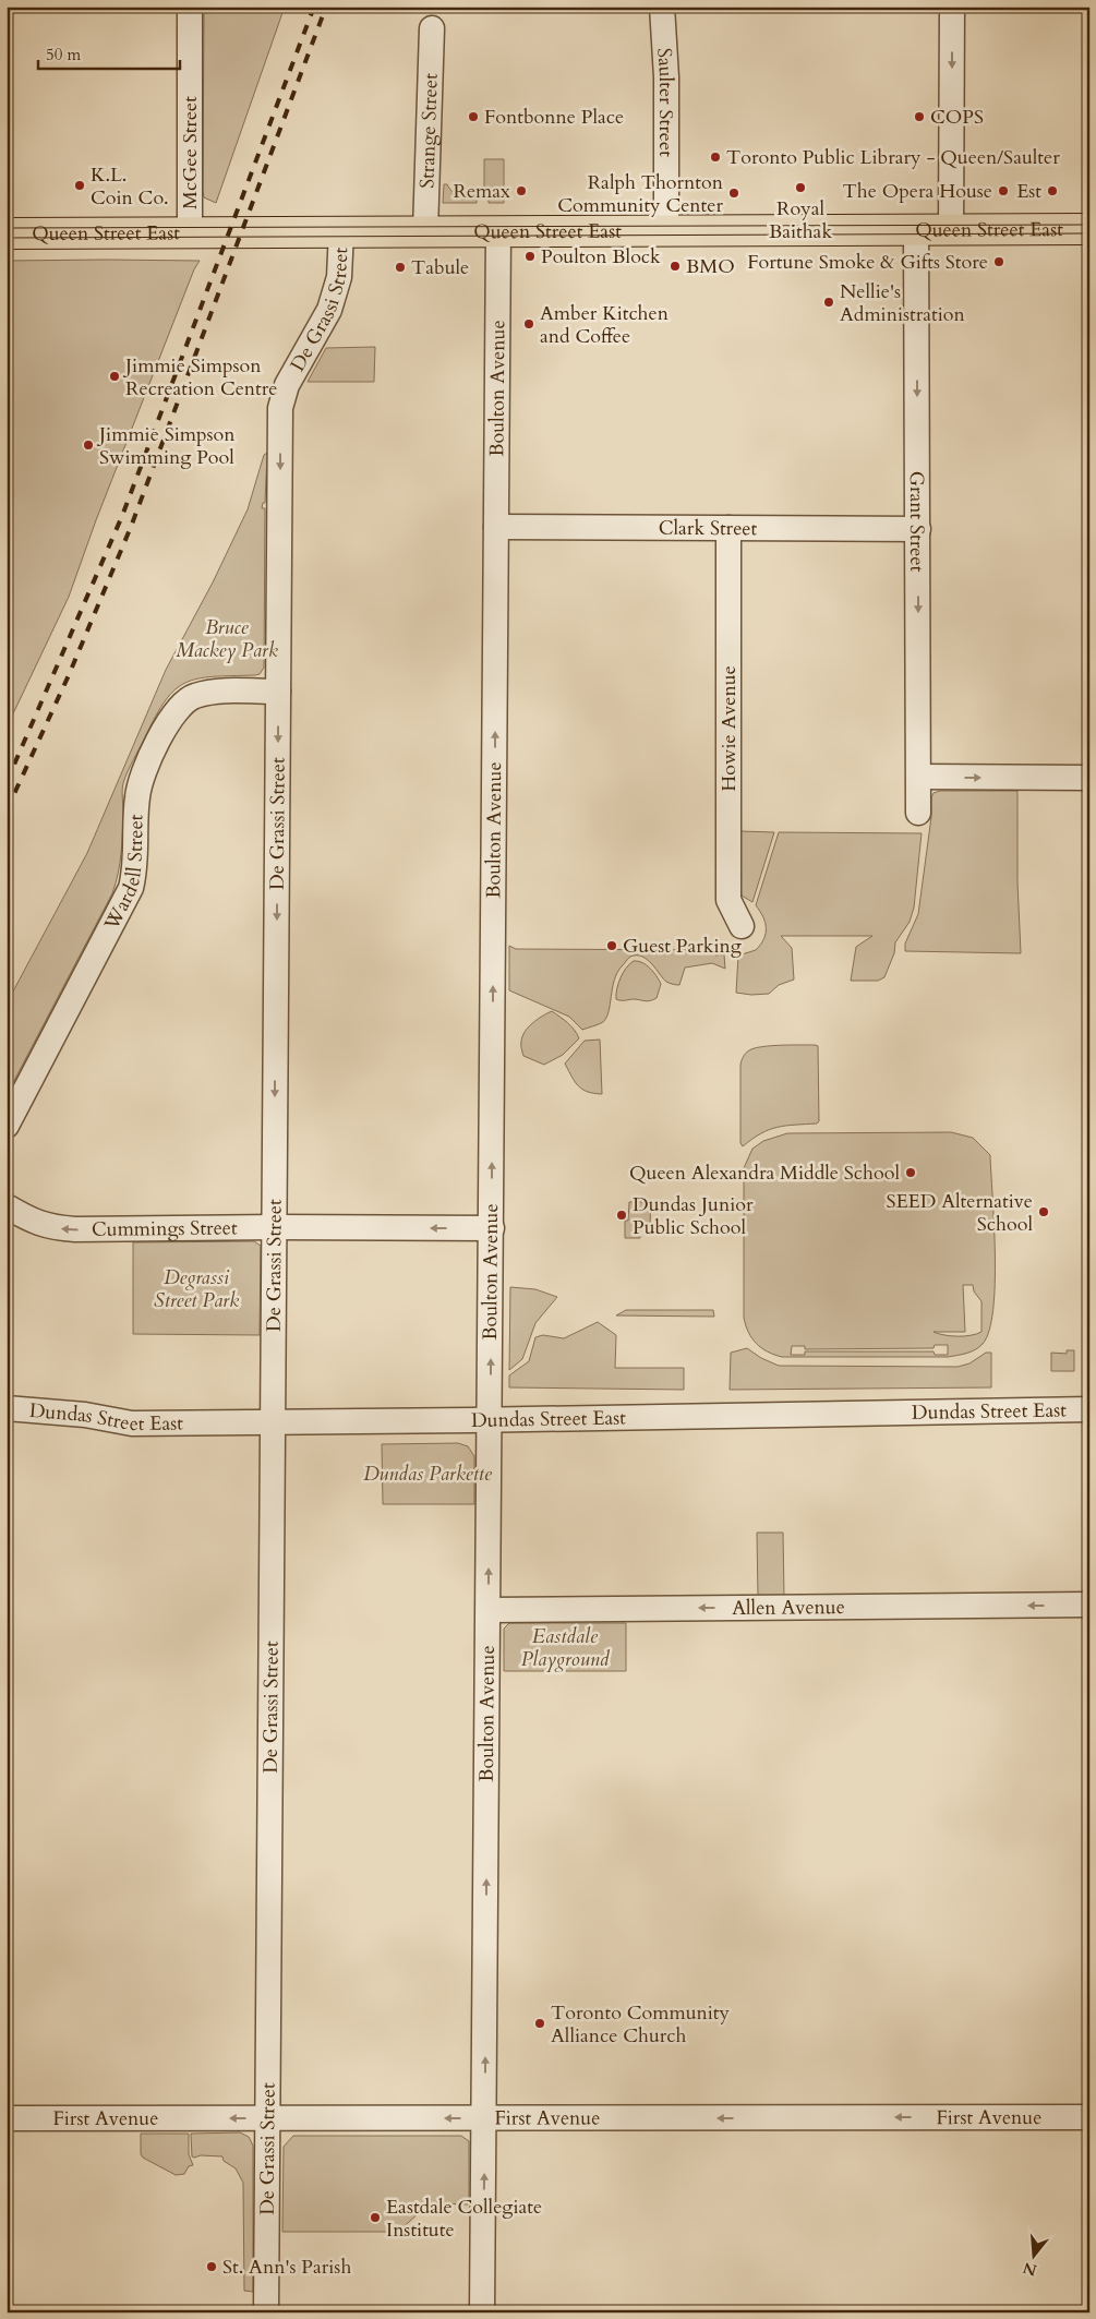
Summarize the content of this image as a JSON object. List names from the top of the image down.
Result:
{
  "streets": {
    "main road": ["Queen Street East"],
    "street": [
      "Saulter Street",
      "Strange Street",
      "McGee Street",
      "De Grassi Street",
      "Boulton Avenue",
      "Grant Street",
      "Clark Street",
      "Howie Avenue",
      "Wardell Street",
      "Cummings Street",
      "Dundas Street East",
      "Allen Avenue",
      "First Avenue"
    ]
  },
  "crossings": [
    ["Saulter Street", "Queen Street East"],
    ["Strange Street", "Queen Street East"],
    ["McGee Street", "Queen Street East"],
    ["Queen Street East", "De Grassi Street"],
    ["Queen Street East", "Boulton Avenue"],
    ["Queen Street East", "Grant Street"],
    ["De Grassi Street", "Wardell Street"],
    ["De Grassi Street", "Cummings Street"],
    ["De Grassi Street", "Dundas Street East"],
    ["De Grassi Street", "First Avenue"],
    ["Boulton Avenue", "Clark Street"],
    ["Boulton Avenue", "Cummings Street"],
    ["Boulton Avenue", "Dundas Street East"],
    ["Boulton Avenue", "Allen Avenue"],
    ["Boulton Avenue", "First Avenue"],
    ["Grant Street", "Clark Street"],
    ["Clark Street", "Howie Avenue"]
  ],
  "one_way": [
    "De Grassi Street",
    "Boulton Avenue",
    "Grant Street",
    "Cummings Street",
    "Allen Avenue",
    "First Avenue"
  ],
  "parks": [
    "Bruce Mackey Park",
    "Degrassi Street Park",
    "Dundas Parkette",
    "Eastdale Playground"
  ],
  "places": [
    "Fontbonne Place",
    "COPS",
    "Toronto Public Library - Queen/Saulter",
    "K.L. Coin Co.",
    "Royal Baithak",
    "Remax",
    "The Opera House",
    "Est",
    "Ralph Thornton Community Center",
    "Poulton Block",
    "Fortune Smoke & Gifts Store",
    "BMO",
    "Tabule",
    "Nellie's Administration",
    "Amber Kitchen and Coffee",
    "Jimmie Simpson Recreation Centre",
    "Jimmie Simpson Swimming Pool",
    "Guest Parking",
    "Queen Alexandra Middle School",
    "SEED Alternative School",
    "Dundas Junior Public School",
    "Toronto Community Alliance Church",
    "Eastdale Collegiate Institute",
    "St. Ann's Parish"
  ],
  "scale_bar": "50 m",
  "north": "bottom"
}
